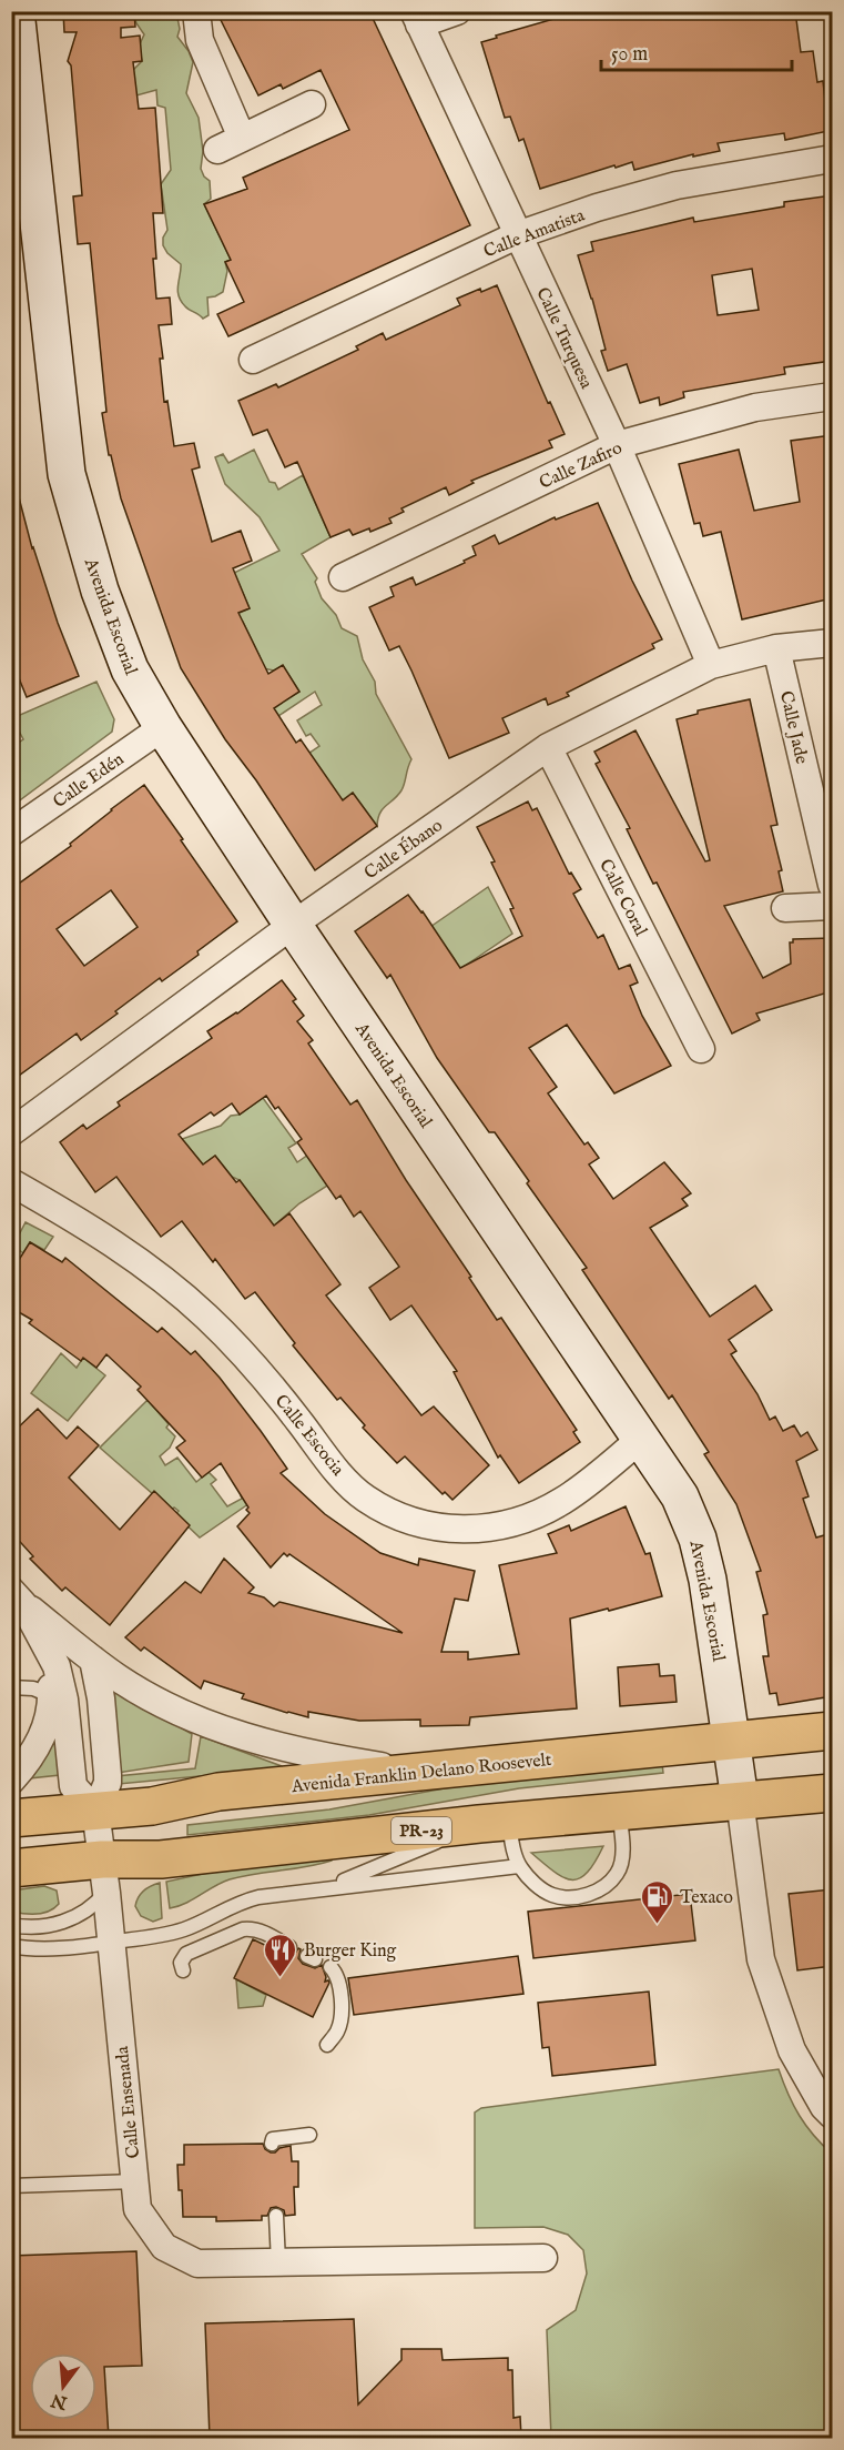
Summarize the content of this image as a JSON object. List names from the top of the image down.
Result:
{
  "streets": {
    "main road": ["Avenida Franklin Delano Roosevelt", "PR-23"],
    "street": [
      "Calle Amatista",
      "Calle Turquesa",
      "Calle Zafiro",
      "Avenida Escorial",
      "Calle Jade",
      "Calle Edén",
      "Calle Ébano",
      "Calle Coral",
      "Calle Escocia",
      "Calle Ensenada"
    ]
  },
  "crossings": [
    ["Calle Amatista", "Calle Turquesa"],
    ["Calle Turquesa", "Calle Zafiro"],
    ["Calle Turquesa", "Calle Ébano"],
    ["Avenida Escorial", "Calle Edén"],
    ["Avenida Escorial", "Calle Ébano"],
    ["Avenida Escorial", "Calle Escocia"],
    ["Avenida Escorial", "Avenida Franklin Delano Roosevelt"],
    ["Avenida Escorial", "PR-23"],
    ["Calle Jade", "Calle Ébano"],
    ["Calle Ébano", "Calle Coral"],
    ["Avenida Franklin Delano Roosevelt", "Calle Ensenada"],
    ["PR-23", "Calle Ensenada"]
  ],
  "places": {
    "fuel station": ["Texaco"],
    "restaurant": ["Burger King"]
  },
  "scale_bar": "50 m",
  "north": "bottom"
}
